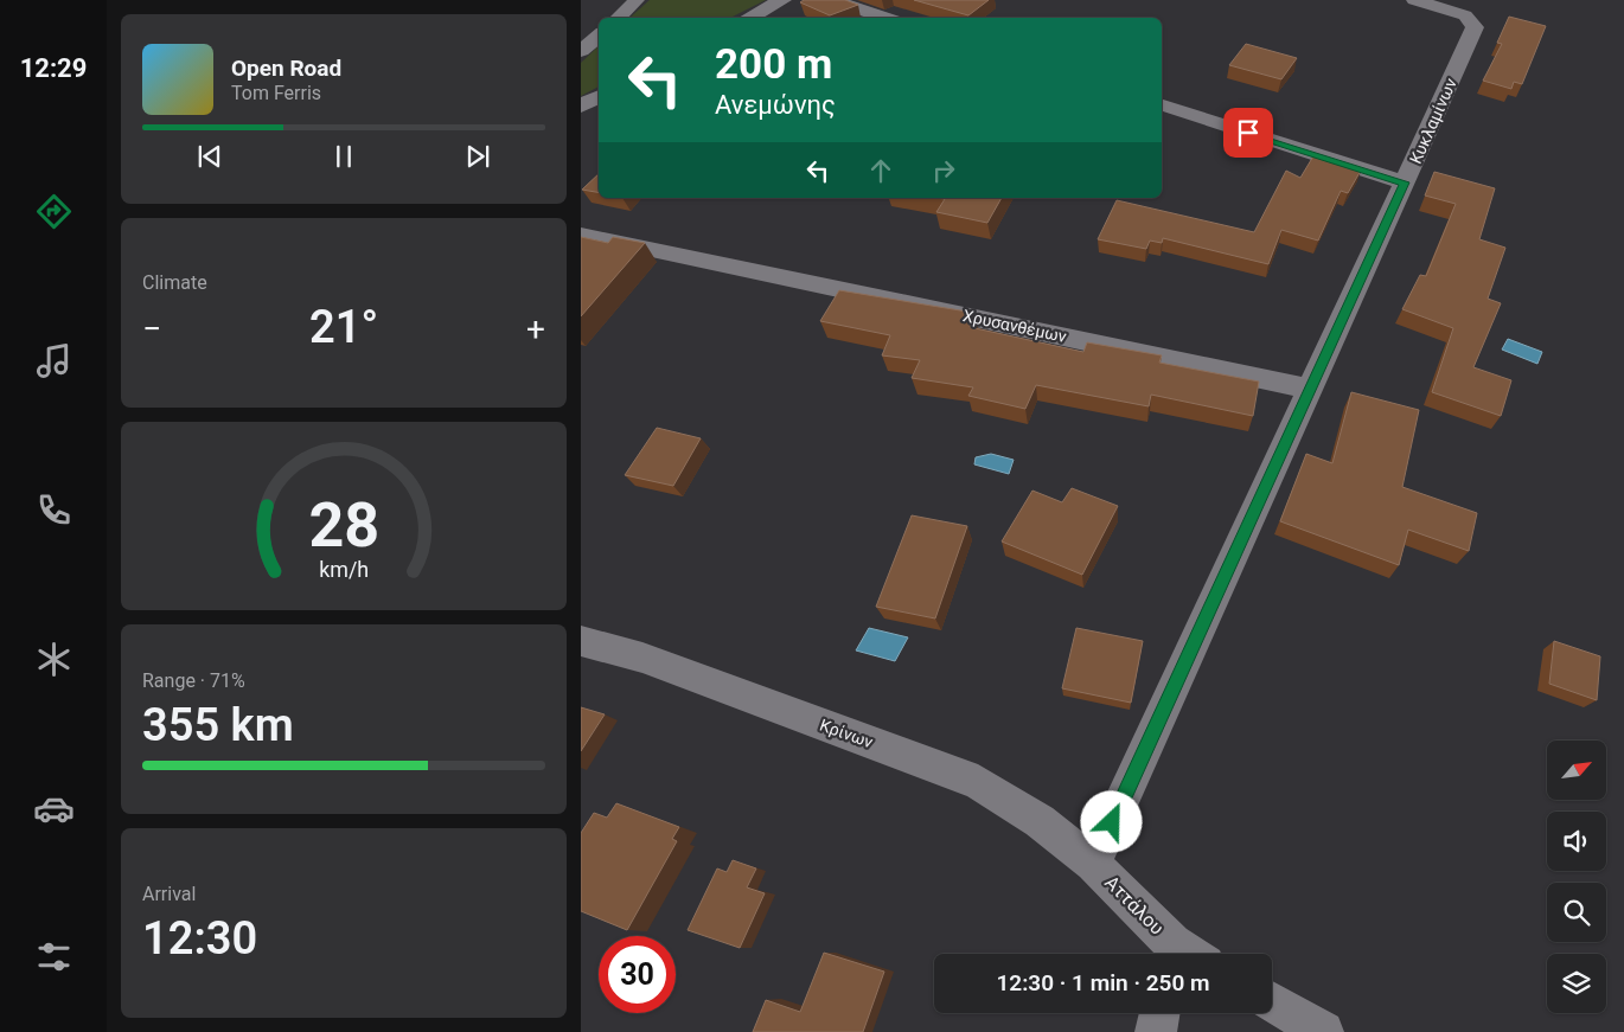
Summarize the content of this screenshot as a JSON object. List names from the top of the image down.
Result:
{
  "streets": {
    "street": [
      "Κυκλαμίνων",
      "Χρυσανθέμων",
      "Κρίνων",
      "Αττάλου"
    ]
  },
  "crossings": [
    ["Κυκλαμίνων", "Χρυσανθέμων"],
    ["Κυκλαμίνων", "Κρίνων"],
    ["Κυκλαμίνων", "Αττάλου"],
    ["Κρίνων", "Αττάλου"]
  ],
  "north": "top right",
  "page": {
    "tabs": "12:29",
    "turn": ["200 m", "Ανεμώνης"],
    "song": ["Open Road", "Tom Ferris"],
    "tile": [
      "Climate",
      ["Range · 71%", "355 km"],
      ["Arrival", "12:30"]
    ],
    "heat": ["−", "21°", "+"],
    "limit": "30",
    "trip": "12:30 · 1 min · 250 m",
    "gauge": ["28", "km/h"]
  }
}
